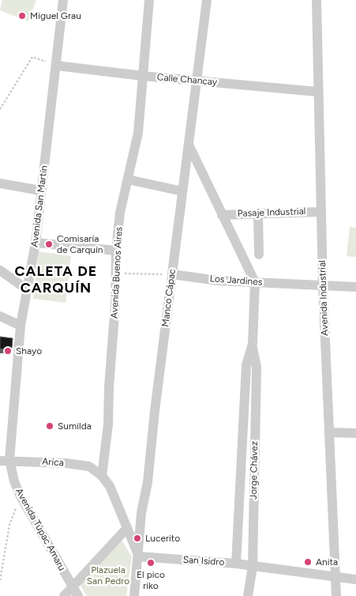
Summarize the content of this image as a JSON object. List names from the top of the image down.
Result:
{
  "streets": {
    "street": [
      "Calle Chancay",
      "Avenida San Martín",
      "Pasaje Industrial",
      "Avenida Buenos Aires",
      "Los Jardines",
      "Manco Cápac",
      "Avenida Industrial",
      "Arica",
      "Jorge Chávez",
      "Avenida Túpac Amaru",
      "San Isidro"
    ]
  },
  "crossings": [
    ["Calle Chancay", "Avenida San Martín"],
    ["Calle Chancay", "Avenida Buenos Aires"],
    ["Calle Chancay", "Manco Cápac"],
    ["Calle Chancay", "Avenida Industrial"],
    ["Avenida San Martín", "Arica"],
    ["Avenida San Martín", "Avenida Túpac Amaru"],
    ["Pasaje Industrial", "Avenida Industrial"],
    ["Avenida Buenos Aires", "Arica"],
    ["Los Jardines", "Manco Cápac"],
    ["Los Jardines", "Avenida Industrial"],
    ["Manco Cápac", "San Isidro"],
    ["Avenida Industrial", "San Isidro"],
    ["Arica", "Avenida Túpac Amaru"],
    ["Jorge Chávez", "San Isidro"]
  ],
  "districts": ["CALETA DE CARQUÍN"],
  "parks": ["Plazuela San Pedro"],
  "places": [
    "Miguel Grau",
    "Comisaría de Carquín",
    "Shayo",
    "Sumilda",
    "Lucerito",
    "Anita",
    "El pico riko"
  ]
}
